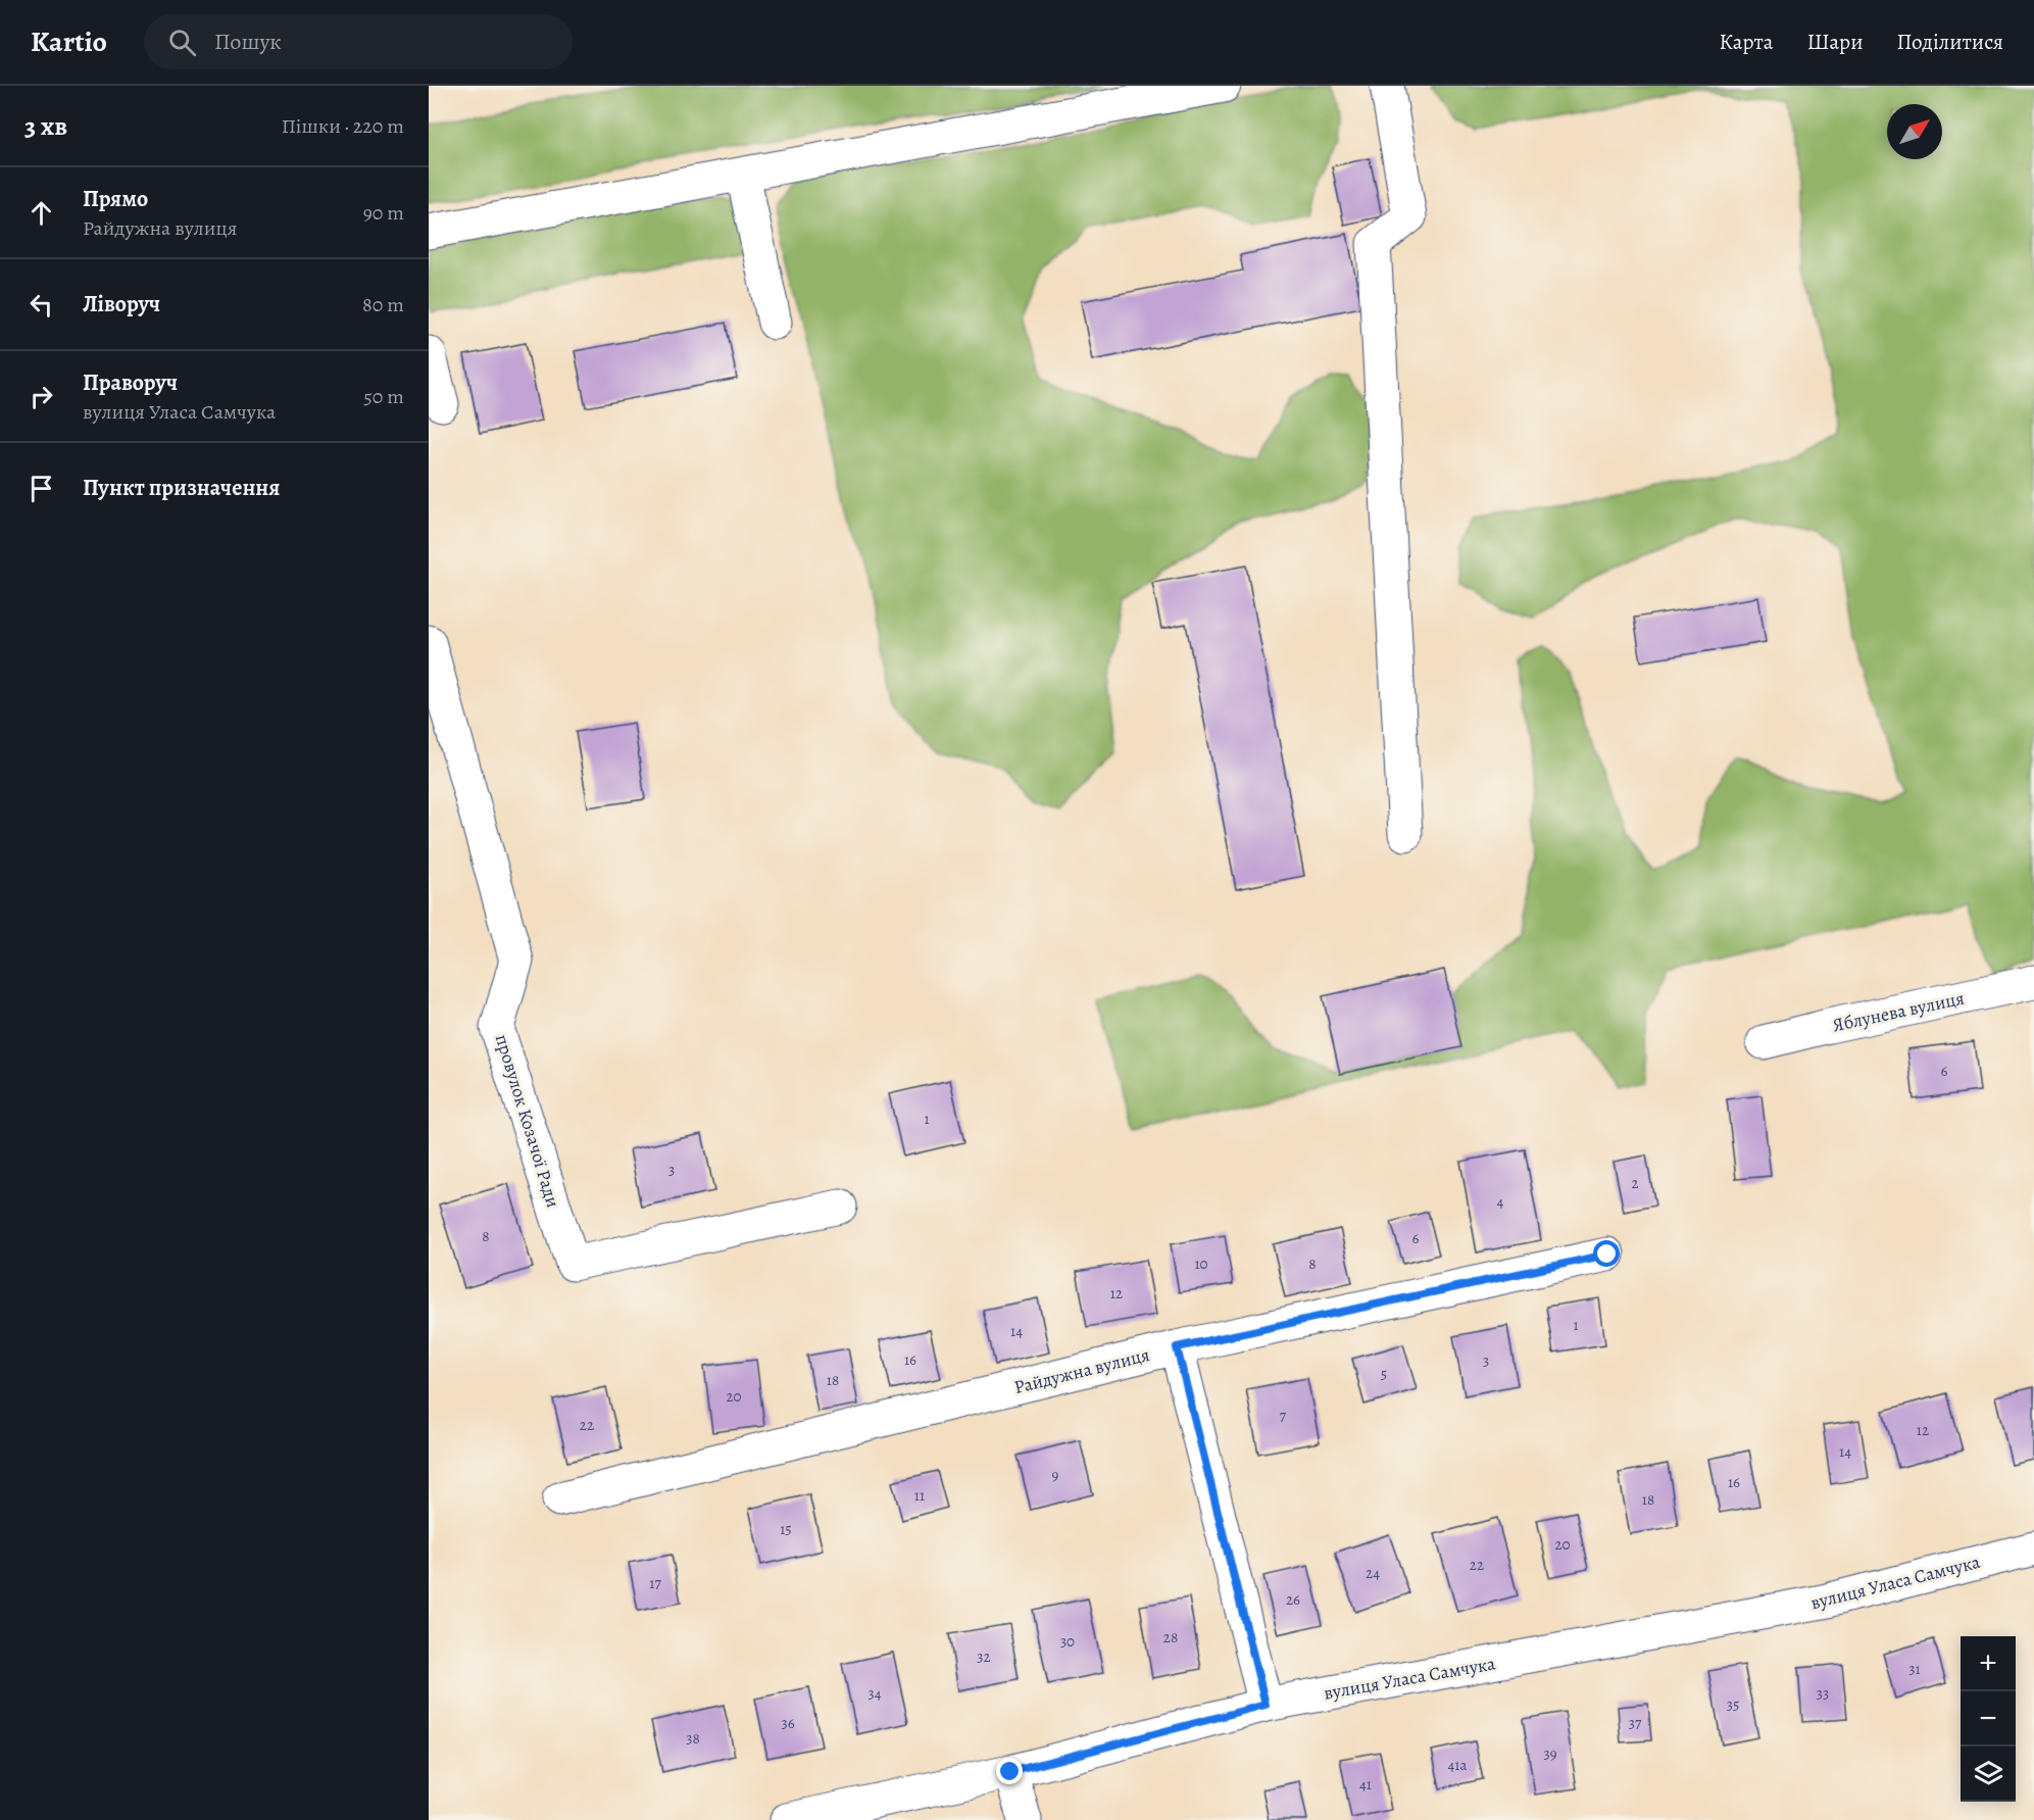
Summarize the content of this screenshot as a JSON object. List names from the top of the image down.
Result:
{
  "streets": {
    "street": [
      "Яблунева вулиця",
      "провулок Козачої Ради",
      "Райдужна вулиця",
      "вулиця Уласа Самчука"
    ]
  },
  "house_numbers": [
    "6",
    "1",
    "3",
    "2",
    "4",
    "8",
    "6",
    "10",
    "8",
    "12",
    "1",
    "14",
    "16",
    "3",
    "5",
    "18",
    "20",
    "7",
    "22",
    "12",
    "14",
    "9",
    "16",
    "11",
    "18",
    "15",
    "20",
    "22",
    "24",
    "17",
    "26",
    "28",
    "30",
    "32",
    "31",
    "34",
    "33",
    "35",
    "36",
    "37",
    "38",
    "39",
    "41а",
    "41"
  ],
  "north": "top right",
  "page": {
    "header": "Kartio",
    "search": "Пошук",
    "nav": ["Карта", "Шари", "Поділитися"],
    "heading": ["3 хв", "Пішки · 220 m"],
    "list": [
      ["Прямо", "Райдужна вулиця", "90 m"],
      ["Ліворуч", "80 m"],
      ["Праворуч", "вулиця Уласа Самчука", "50 m"],
      "Пункт призначення"
    ],
    "map_buttons": ["+", "−"]
  }
}
